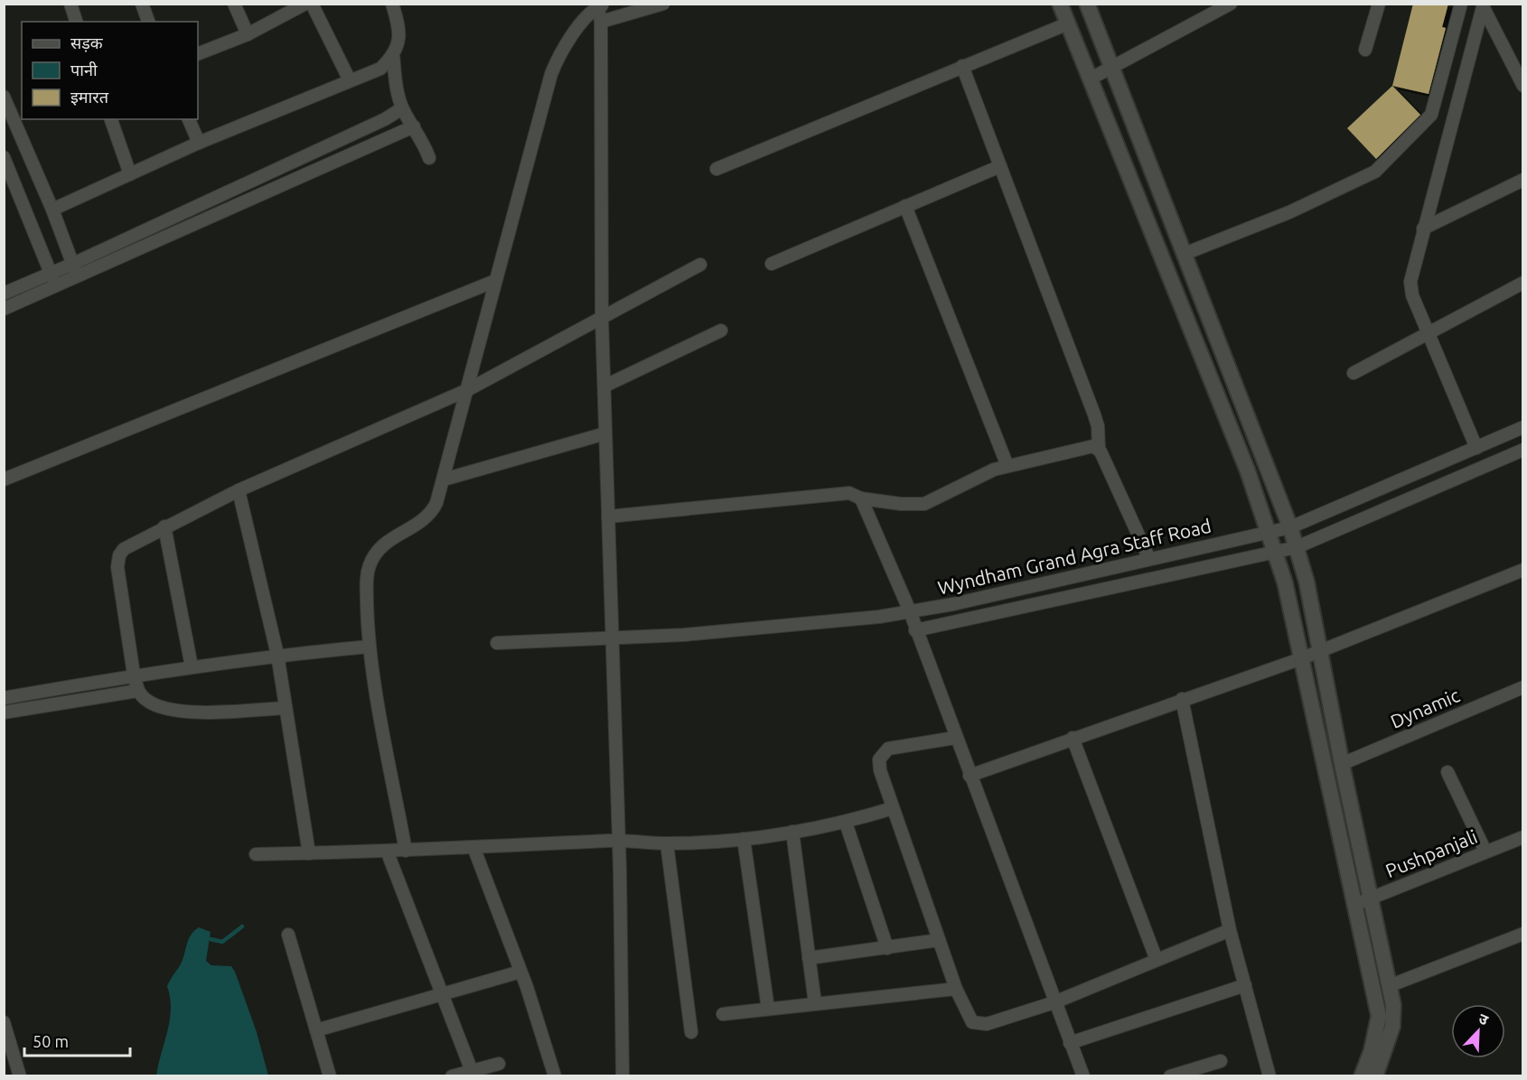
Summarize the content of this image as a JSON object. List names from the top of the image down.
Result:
{
  "streets": {
    "street": ["Wyndham Grand Agra Staff Road", "Dynamic", "Pushpanjali"]
  },
  "legend": ["सड़क", "पानी", "इमारत"],
  "scale_bar": "50 m",
  "north": "top right"
}
